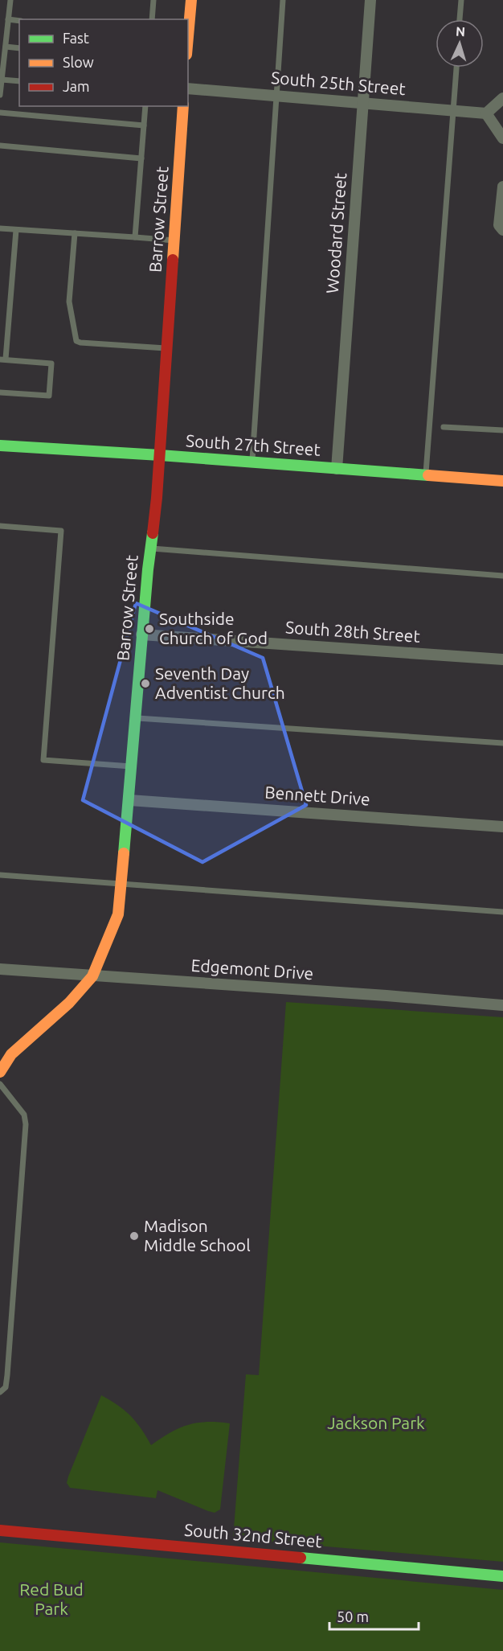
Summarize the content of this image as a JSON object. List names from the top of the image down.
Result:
{
  "streets": {
    "street": [
      "South 25th Street",
      "Barrow Street",
      "Woodard Street",
      "South 27th Street",
      "South 28th Street",
      "Bennett Drive",
      "Edgemont Drive",
      "South 32nd Street"
    ]
  },
  "crossings": [
    ["South 25th Street", "Woodard Street"],
    ["Barrow Street", "South 27th Street"],
    ["Barrow Street", "South 28th Street"],
    ["Barrow Street", "Bennett Drive"],
    ["Barrow Street", "Edgemont Drive"],
    ["Woodard Street", "South 27th Street"]
  ],
  "parks": ["Jackson Park", "Red Bud Park"],
  "places": ["Southside Church of God", "Seventh Day Adventist Church", "Madison Middle School"],
  "legend": ["Fast", "Slow", "Jam"],
  "scale_bar": "50 m",
  "north": "top"
}
